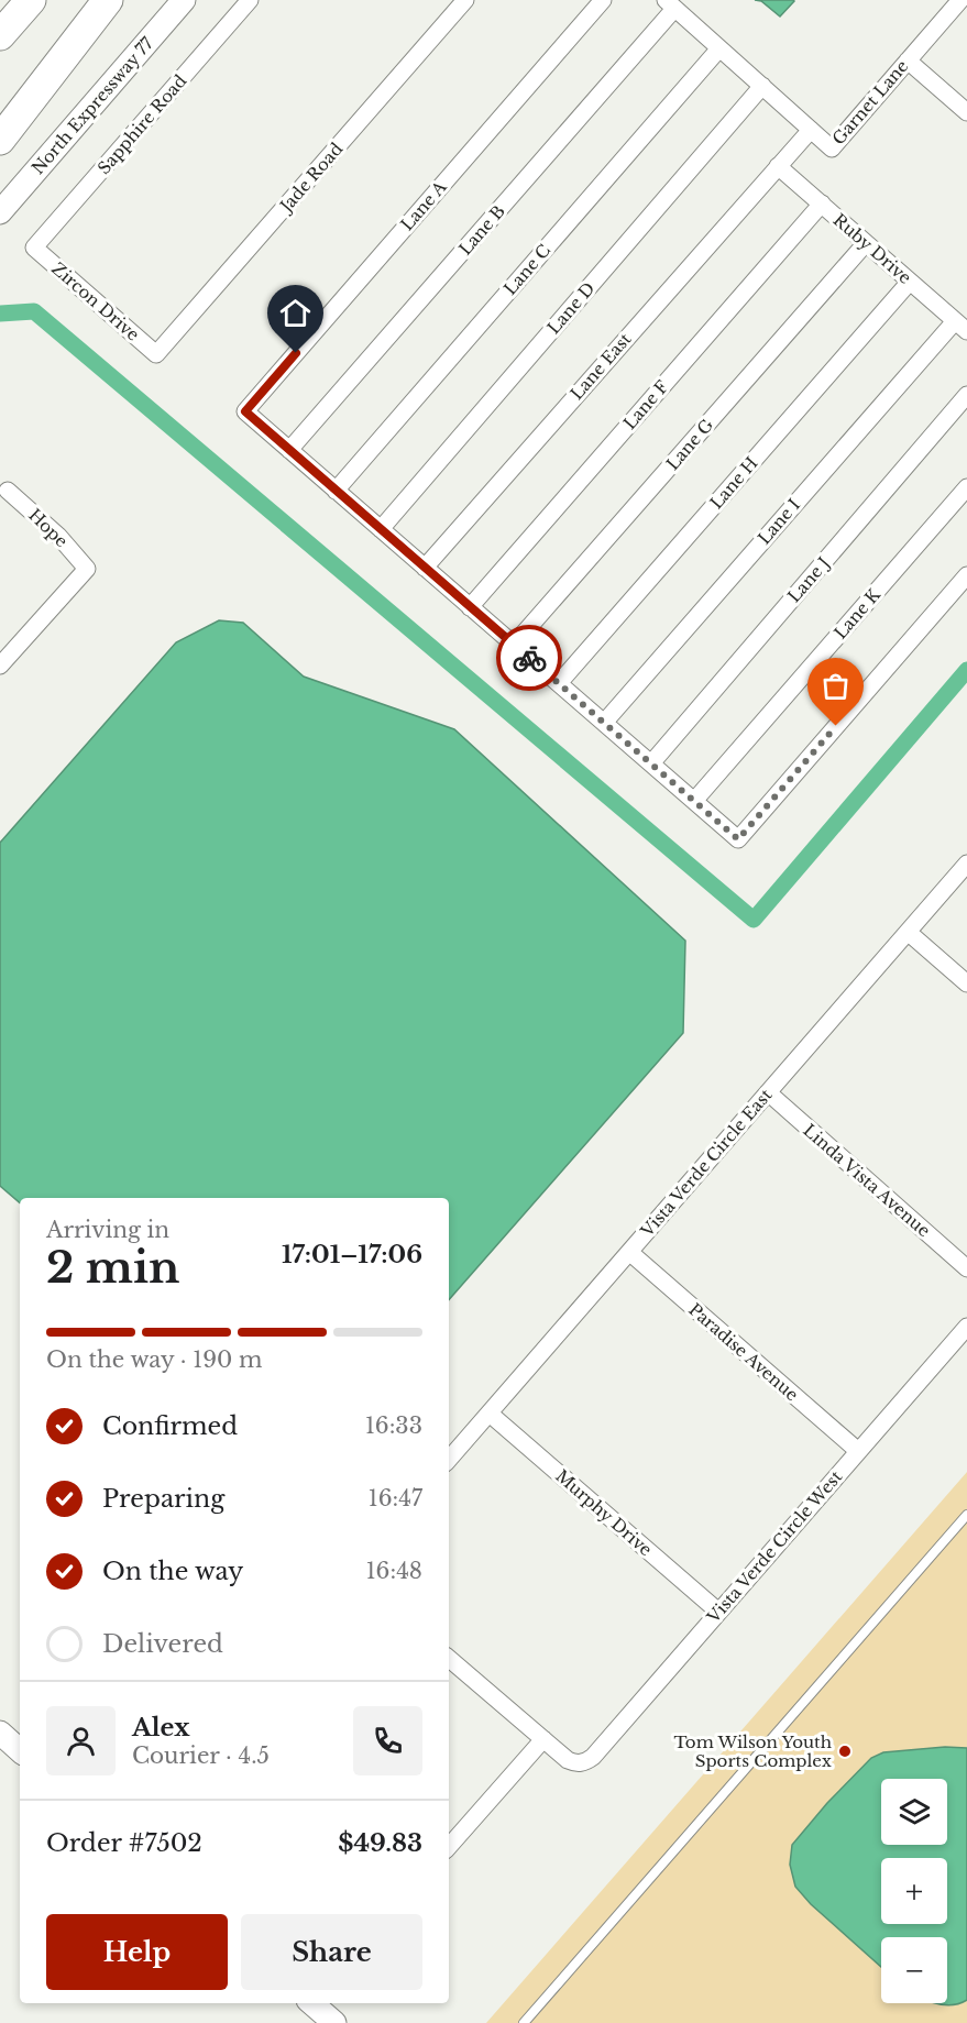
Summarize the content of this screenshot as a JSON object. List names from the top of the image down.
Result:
{
  "streets": {
    "main road": ["North Expressway 77"],
    "street": [
      "Garnet Lane",
      "Sapphire Road",
      "Jade Road",
      "Lane A",
      "Lane B",
      "Ruby Drive",
      "Lane C",
      "Zircon Drive",
      "Lane D",
      "Lane East",
      "Lane F",
      "Lane G",
      "Lane H",
      "Lane I",
      "Hope",
      "Lane J",
      "Lane K",
      "Vista Verde Circle East",
      "Linda Vista Avenue",
      "Paradise Avenue",
      "Murphy Drive",
      "Vista Verde Circle West"
    ]
  },
  "crossings": [
    ["Garnet Lane", "Ruby Drive"],
    ["Garnet Lane", "Lane East"],
    ["Sapphire Road", "Zircon Drive"],
    ["Jade Road", "Zircon Drive"],
    ["Lane A", "Lane B"],
    ["Ruby Drive", "Lane East"],
    ["Ruby Drive", "Lane F"],
    ["Ruby Drive", "Lane G"],
    ["Ruby Drive", "Lane H"],
    ["Ruby Drive", "Lane I"],
    ["Vista Verde Circle East", "Linda Vista Avenue"],
    ["Vista Verde Circle East", "Paradise Avenue"],
    ["Vista Verde Circle East", "Murphy Drive"],
    ["Paradise Avenue", "Vista Verde Circle West"],
    ["Murphy Drive", "Vista Verde Circle West"]
  ],
  "places": ["Tom Wilson Youth Sports Complex"],
  "page": {
    "heading": ["2 min", "Arriving in", "17:01–17:06"],
    "panel": [
      "Alex",
      "Courier · 4.5",
      "Order #7502",
      "$49.83"
    ],
    "bar": "On the way · 190 m",
    "list": [
      ["Confirmed", "16:33"],
      ["Preparing", "16:47"],
      ["On the way", "16:48"],
      "Delivered"
    ],
    "map_buttons": ["+", "−"],
    "buttons": ["Help", "Share"]
  }
}
